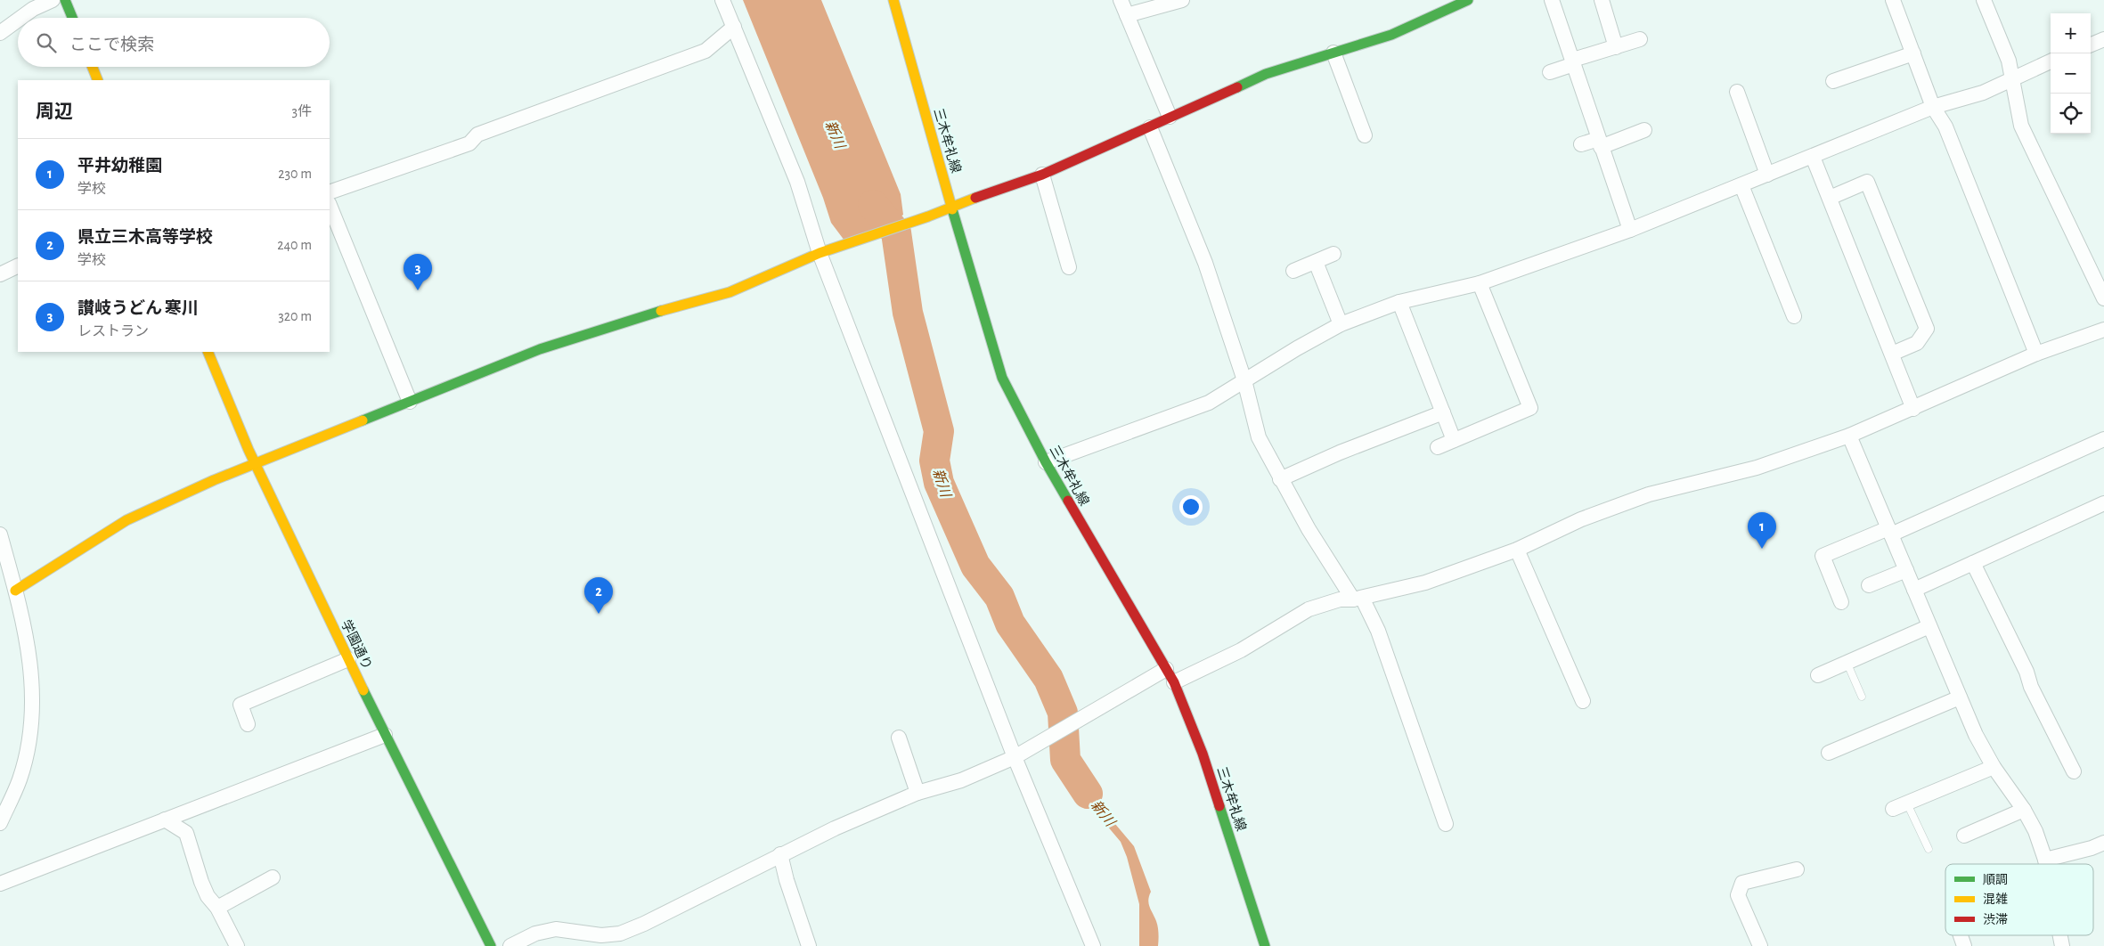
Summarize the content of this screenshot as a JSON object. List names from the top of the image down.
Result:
{
  "streets": {
    "street": ["三木牟礼線", "学園通り"]
  },
  "water": ["新川"],
  "legend": ["順調", "混雑", "渋滞"],
  "page": {
    "map_buttons": ["+", "−"],
    "search": "ここで検索",
    "heading": ["周辺", "3件"],
    "list": [
      {
        "mark": "1",
        "name": "平井幼稚園",
        "note": "学校",
        "value": "230 m"
      },
      {
        "mark": "2",
        "name": "県立三木高等学校",
        "note": "学校",
        "value": "240 m"
      },
      {
        "mark": "3",
        "name": "讃岐うどん 寒川",
        "note": "レストラン",
        "value": "320 m"
      }
    ],
    "pins": ["3", "1", "2"]
  }
}
